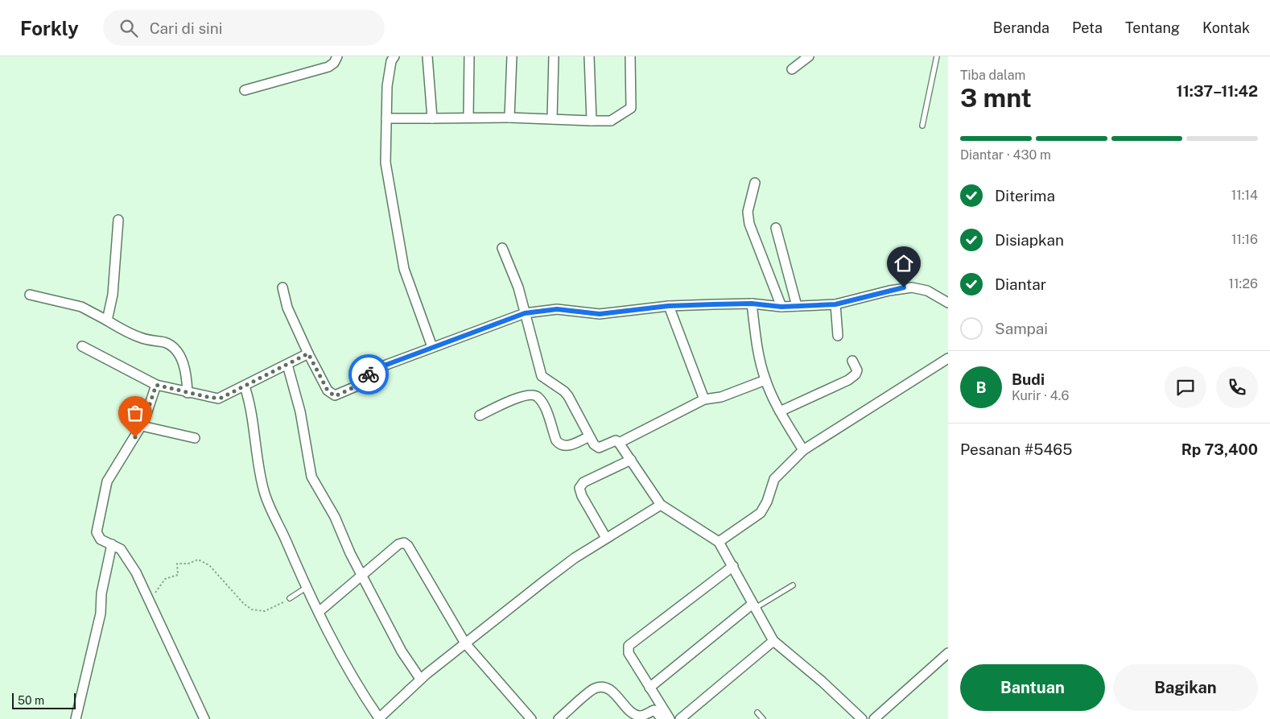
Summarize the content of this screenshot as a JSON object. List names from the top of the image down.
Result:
{
  "scale_bar": "50 m",
  "page": {
    "header": "Forkly",
    "search": "Cari di sini",
    "nav": [
      "Beranda",
      "Peta",
      "Tentang",
      "Kontak"
    ],
    "heading": ["3 mnt", "Tiba dalam", "11:37–11:42"],
    "panel": [
      "Budi",
      "Kurir · 4.6",
      "Pesanan #5465",
      "Rp 73,400"
    ],
    "bar": "Diantar · 430 m",
    "list": [
      ["Diterima", "11:14"],
      ["Disiapkan", "11:16"],
      ["Diantar", "11:26"],
      "Sampai"
    ],
    "round": "B",
    "buttons": ["Bantuan", "Bagikan"],
    "scale": "50 m"
  }
}
